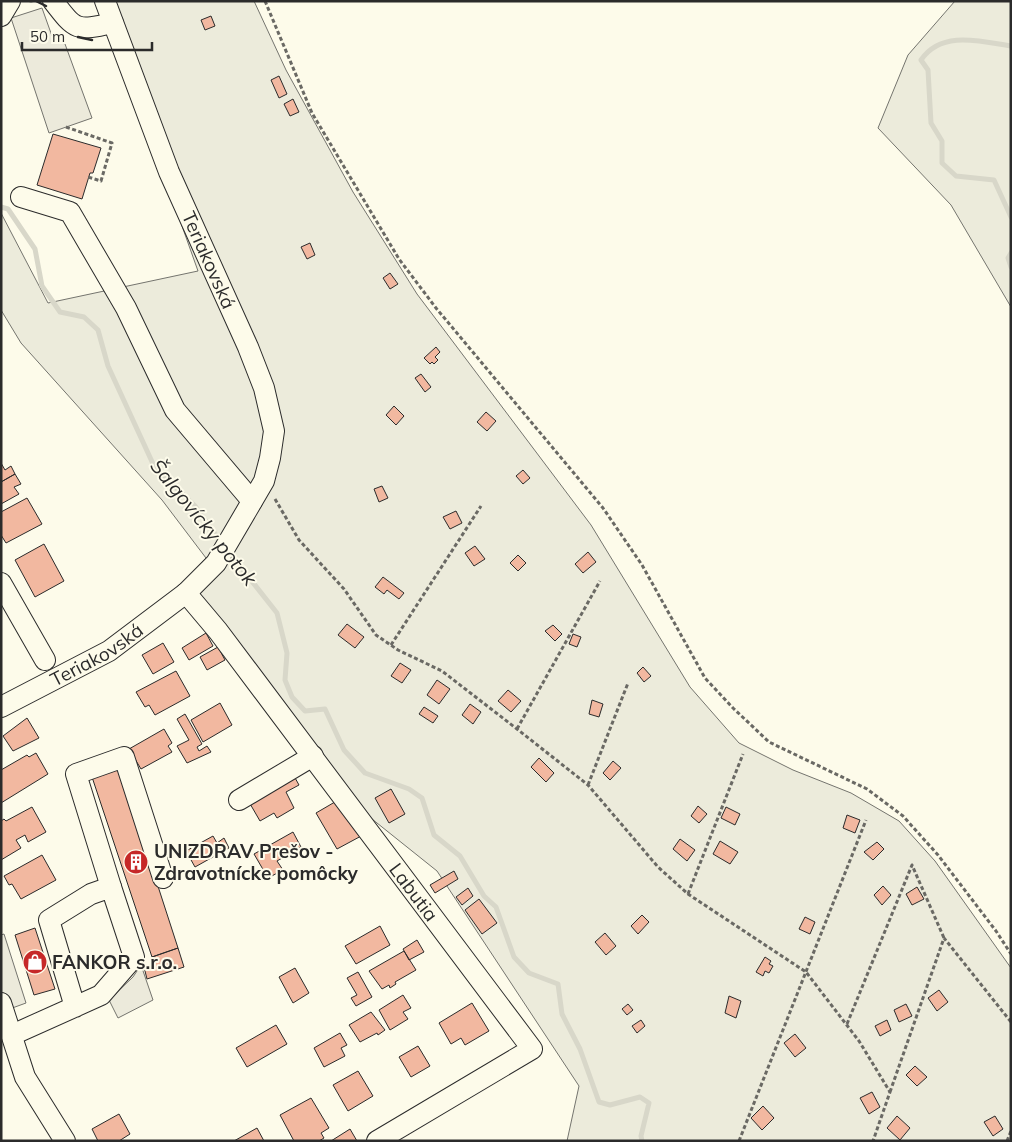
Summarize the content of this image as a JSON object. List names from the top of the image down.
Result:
{
  "streets": {
    "street": ["Teriakovská", "Labutia"]
  },
  "crossings": [
    ["Teriakovská", "Labutia"]
  ],
  "water": ["Šalgovícky potok"],
  "places": {
    "building": ["UNIZDRAV Prešov - Zdravotnícke pomôcky"],
    "shop": ["FANKOR s.r.o."]
  },
  "scale_bar": "50 m"
}
